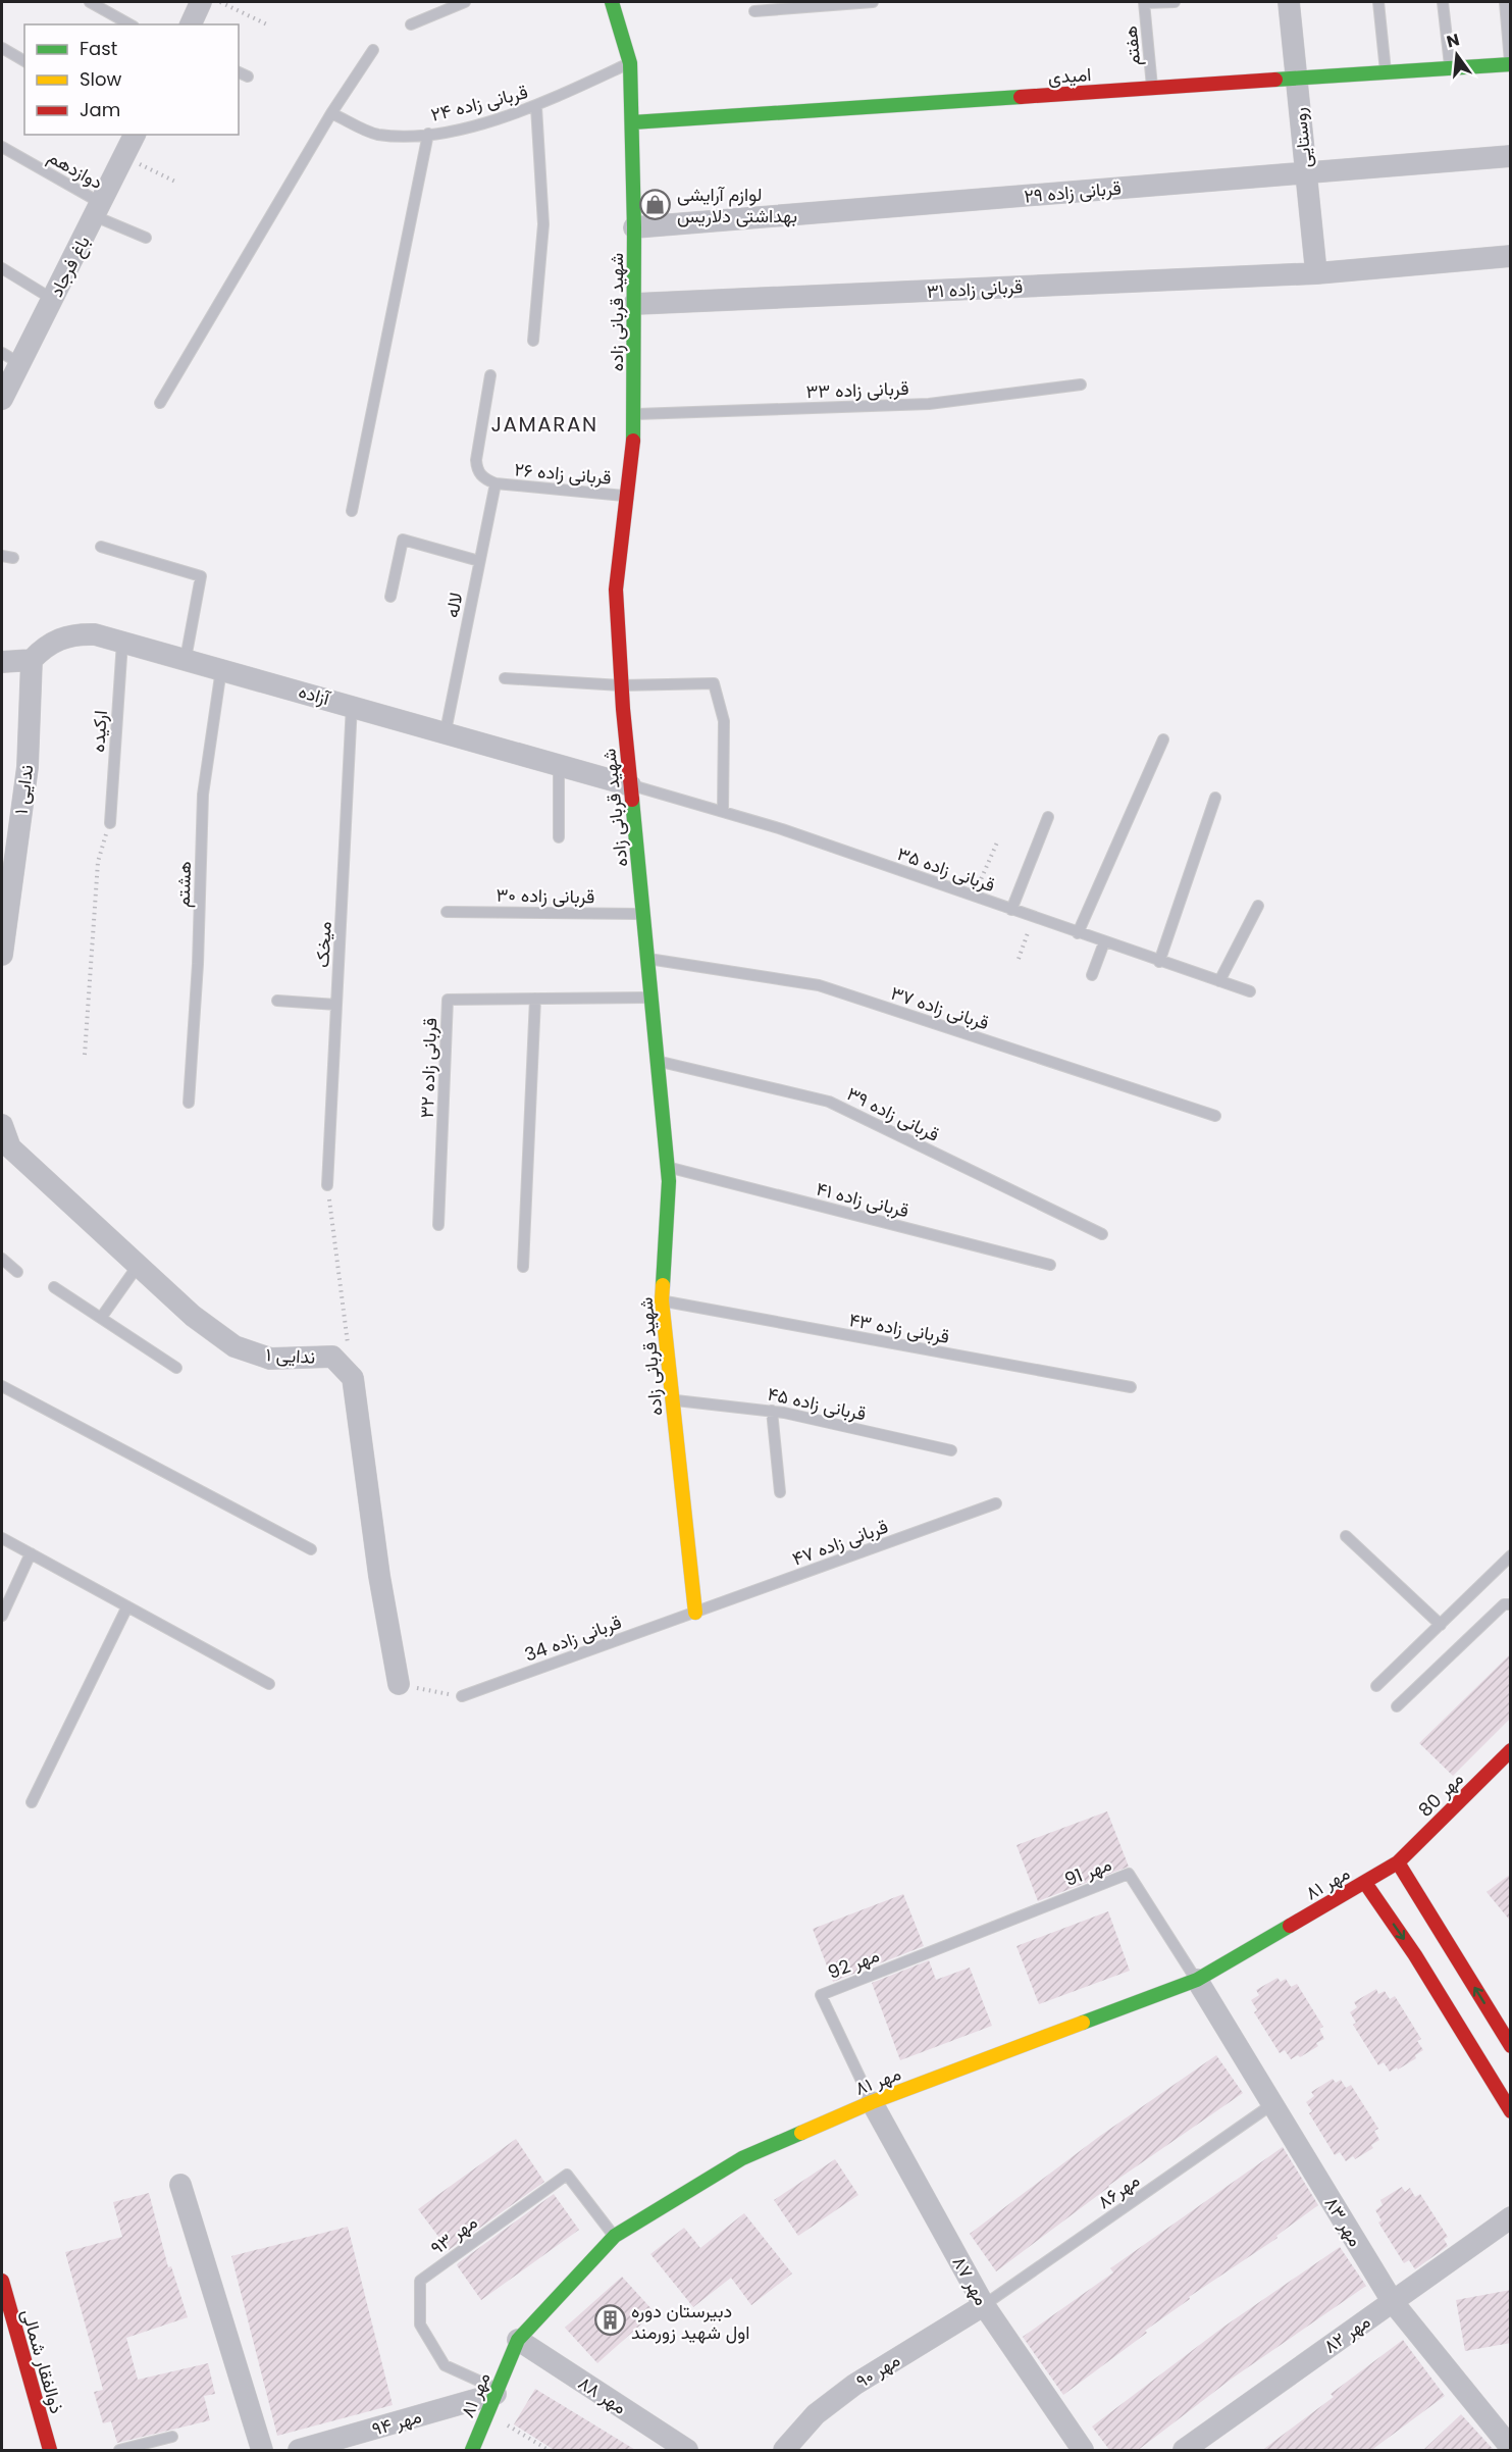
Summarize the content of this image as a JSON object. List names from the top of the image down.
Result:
{
  "streets": {
    "street": [
      "امیدی",
      "روستایی",
      "قربانی زاده ۲۹",
      "باغ فرجاد",
      "قربانی زاده ۳۱",
      "شهید قربانی زاده",
      "آزاده",
      "ندایی ۱",
      "مهر 80",
      "مهر ۸۱",
      "مهر ۸۳",
      "مهر ۸۷",
      "مهر ۸۲",
      "ذوالفقار شمالی",
      "مهر ۹۰",
      "مهر ۸۸",
      "مهر ۹۴"
    ],
    "lane": [
      "هفتم",
      "قربانی زاده ۲۴",
      "دوازدهم",
      "قربانی زاده ۳۳",
      "قربانی زاده ۲۶",
      "لاله",
      "ارکیده",
      "قربانی زاده ۳۵",
      "هشتم",
      "قربانی زاده ۳۰",
      "میخک",
      "قربانی زاده ۳۷",
      "قربانی زاده ۳۲",
      "قربانی زاده ۳۹",
      "قربانی زاده ۴۱",
      "قربانی زاده ۴۳",
      "قربانی زاده ۴۵",
      "قربانی زاده ۴۷",
      "قربانی زاده 34",
      "مهر 91",
      "مهر 92",
      "مهر۸۶",
      "مهر ۹۳"
    ]
  },
  "crossings": [
    ["هفتم", "امیدی"],
    ["امیدی", "روستایی"],
    ["امیدی", "شهید قربانی زاده"],
    ["قربانی زاده ۲۴", "شهید قربانی زاده"],
    ["روستایی", "قربانی زاده ۲۹"],
    ["روستایی", "قربانی زاده ۳۱"],
    ["دوازدهم", "باغ فرجاد"],
    ["قربانی زاده ۲۹", "شهید قربانی زاده"],
    ["قربانی زاده ۳۱", "شهید قربانی زاده"],
    ["شهید قربانی زاده", "قربانی زاده ۳۳"],
    ["شهید قربانی زاده", "قربانی زاده ۲۶"],
    ["شهید قربانی زاده", "آزاده"],
    ["شهید قربانی زاده", "قربانی زاده ۳۵"],
    ["شهید قربانی زاده", "قربانی زاده ۳۰"],
    ["شهید قربانی زاده", "قربانی زاده ۳۷"],
    ["شهید قربانی زاده", "قربانی زاده ۳۲"],
    ["شهید قربانی زاده", "قربانی زاده ۳۹"],
    ["شهید قربانی زاده", "قربانی زاده ۴۱"],
    ["شهید قربانی زاده", "قربانی زاده ۴۳"],
    ["شهید قربانی زاده", "قربانی زاده ۴۵"],
    ["شهید قربانی زاده", "قربانی زاده ۴۷"],
    ["شهید قربانی زاده", "قربانی زاده 34"],
    ["قربانی زاده ۲۶", "لاله"],
    ["لاله", "آزاده"],
    ["آزاده", "ارکیده"],
    ["آزاده", "ندایی ۱"],
    ["آزاده", "قربانی زاده ۳۵"],
    ["آزاده", "هشتم"],
    ["آزاده", "میخک"],
    ["قربانی زاده ۴۷", "قربانی زاده 34"],
    ["مهر 80", "مهر ۸۱"],
    ["مهر 91", "مهر ۸۱"],
    ["مهر 91", "مهر 92"],
    ["مهر 91", "مهر ۸۳"],
    ["مهر ۸۱", "مهر 92"],
    ["مهر ۸۱", "مهر ۸۳"],
    ["مهر ۸۱", "مهر ۹۳"],
    ["مهر ۸۱", "مهر ۸۷"],
    ["مهر ۸۱", "مهر ۸۸"],
    ["مهر ۸۱", "مهر ۹۴"],
    ["مهر 92", "مهر ۸۷"],
    ["مهر۸۶", "مهر ۸۳"],
    ["مهر۸۶", "مهر ۸۷"],
    ["مهر۸۶", "مهر ۹۰"],
    ["مهر ۸۳", "مهر ۸۲"],
    ["مهر ۹۳", "مهر ۹۴"],
    ["مهر ۸۷", "مهر ۹۰"]
  ],
  "districts": ["JAMARAN"],
  "places": {
    "shop": ["لوازم آرایشی بهداشتی دلاریس"],
    "building": ["دبیرستان دوره اول شهید زورمند"]
  },
  "legend": ["Fast", "Slow", "Jam"],
  "north": "top"
}
